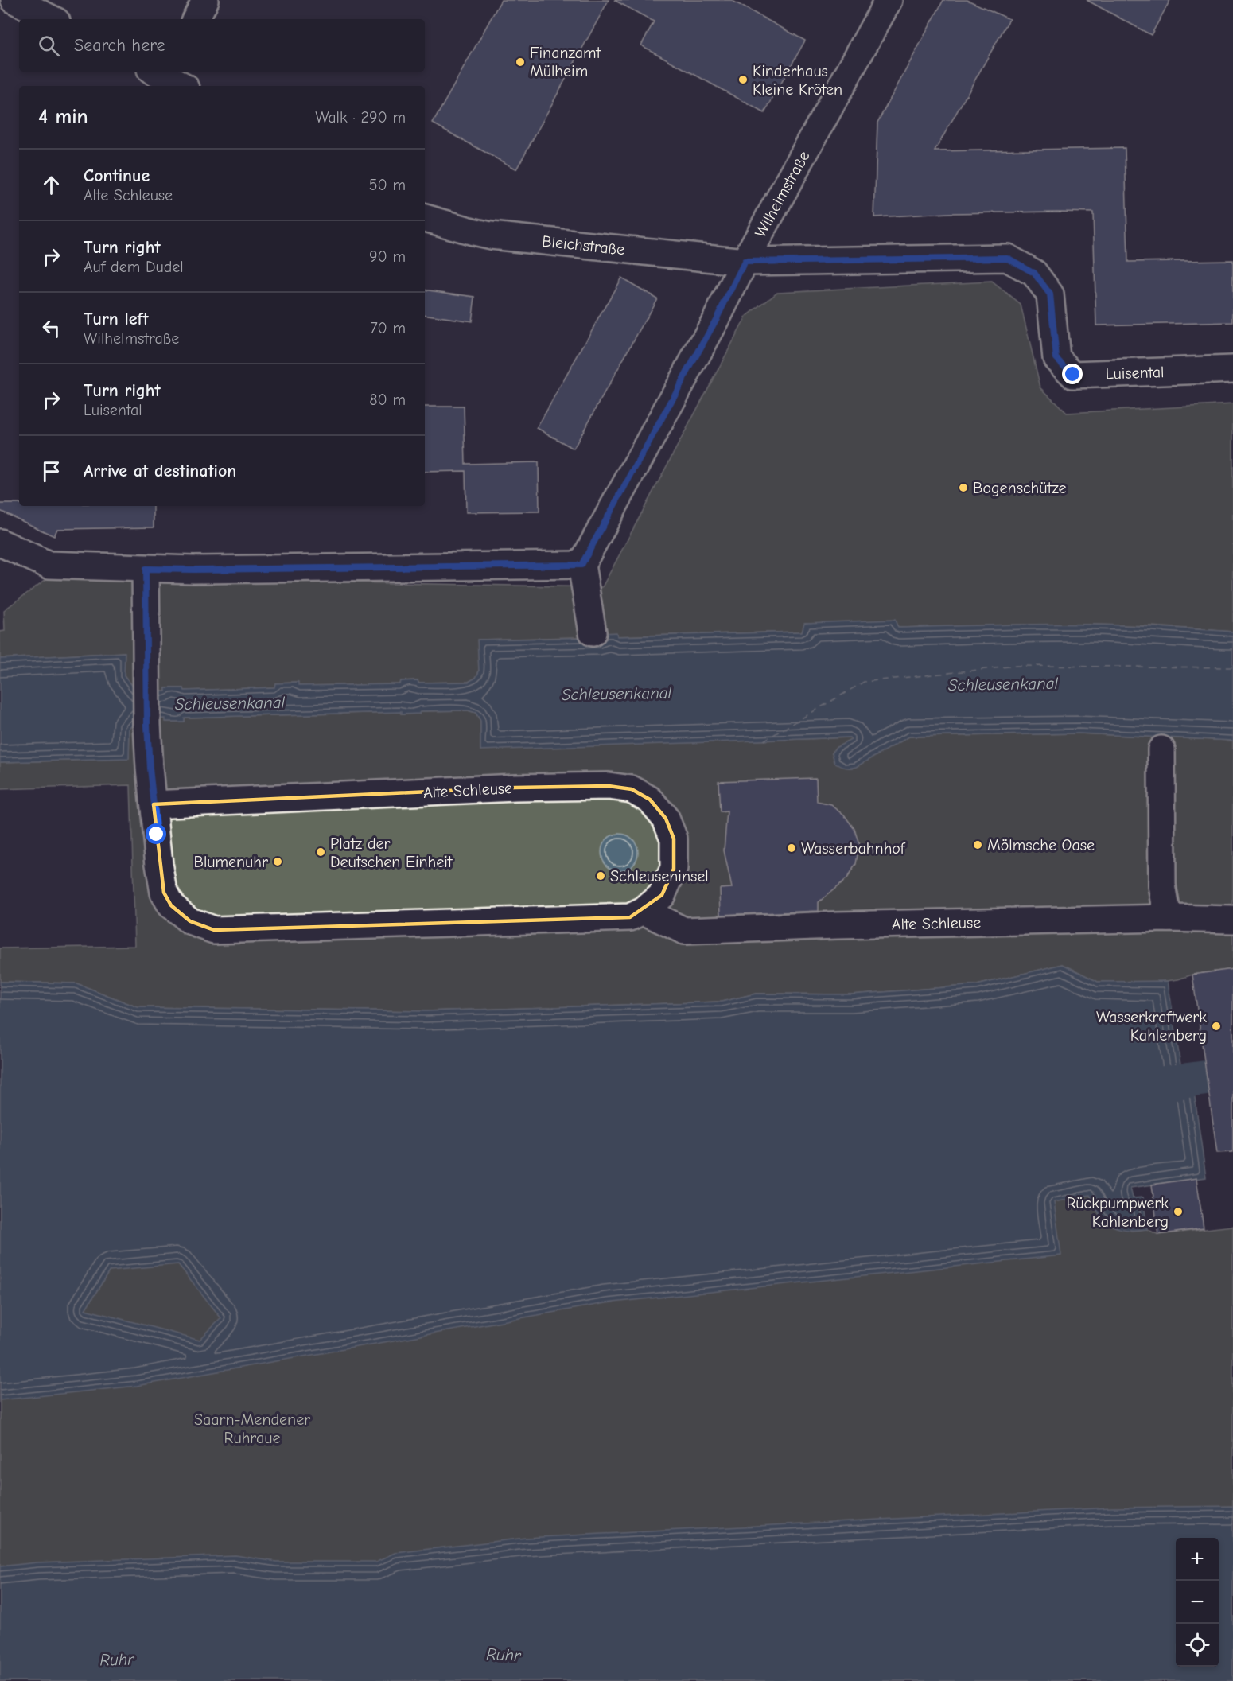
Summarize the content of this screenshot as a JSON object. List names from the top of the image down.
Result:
{
  "streets": {
    "street": [
      "Wilhelmstraße",
      "Bleichstraße",
      "Luisental",
      "Alte Schleuse"
    ]
  },
  "crossings": [
    ["Wilhelmstraße", "Bleichstraße"],
    ["Wilhelmstraße", "Luisental"],
    ["Bleichstraße", "Luisental"]
  ],
  "water": ["Schleusenkanal", "Ruhr"],
  "parks": ["Saarn-Mendener Ruhraue"],
  "places": [
    "Finanzamt Mülheim",
    "Kinderhaus Kleine Kröten",
    "Bogenschütze",
    "Mölmsche Oase",
    "Wasserbahnhof",
    "Platz der Deutschen Einheit",
    "Blumenuhr",
    "Schleuseninsel",
    "Wasserkraftwerk Kahlenberg",
    "Rückpumpwerk Kahlenberg"
  ],
  "page": {
    "search": "Search here",
    "heading": ["4 min", "Walk · 290 m"],
    "list": [
      ["Continue", "Alte Schleuse", "50 m"],
      ["Turn right", "Auf dem Dudel", "90 m"],
      ["Turn left", "Wilhelmstraße", "70 m"],
      ["Turn right", "Luisental", "80 m"],
      "Arrive at destination"
    ],
    "map_buttons": ["+", "−"]
  }
}
